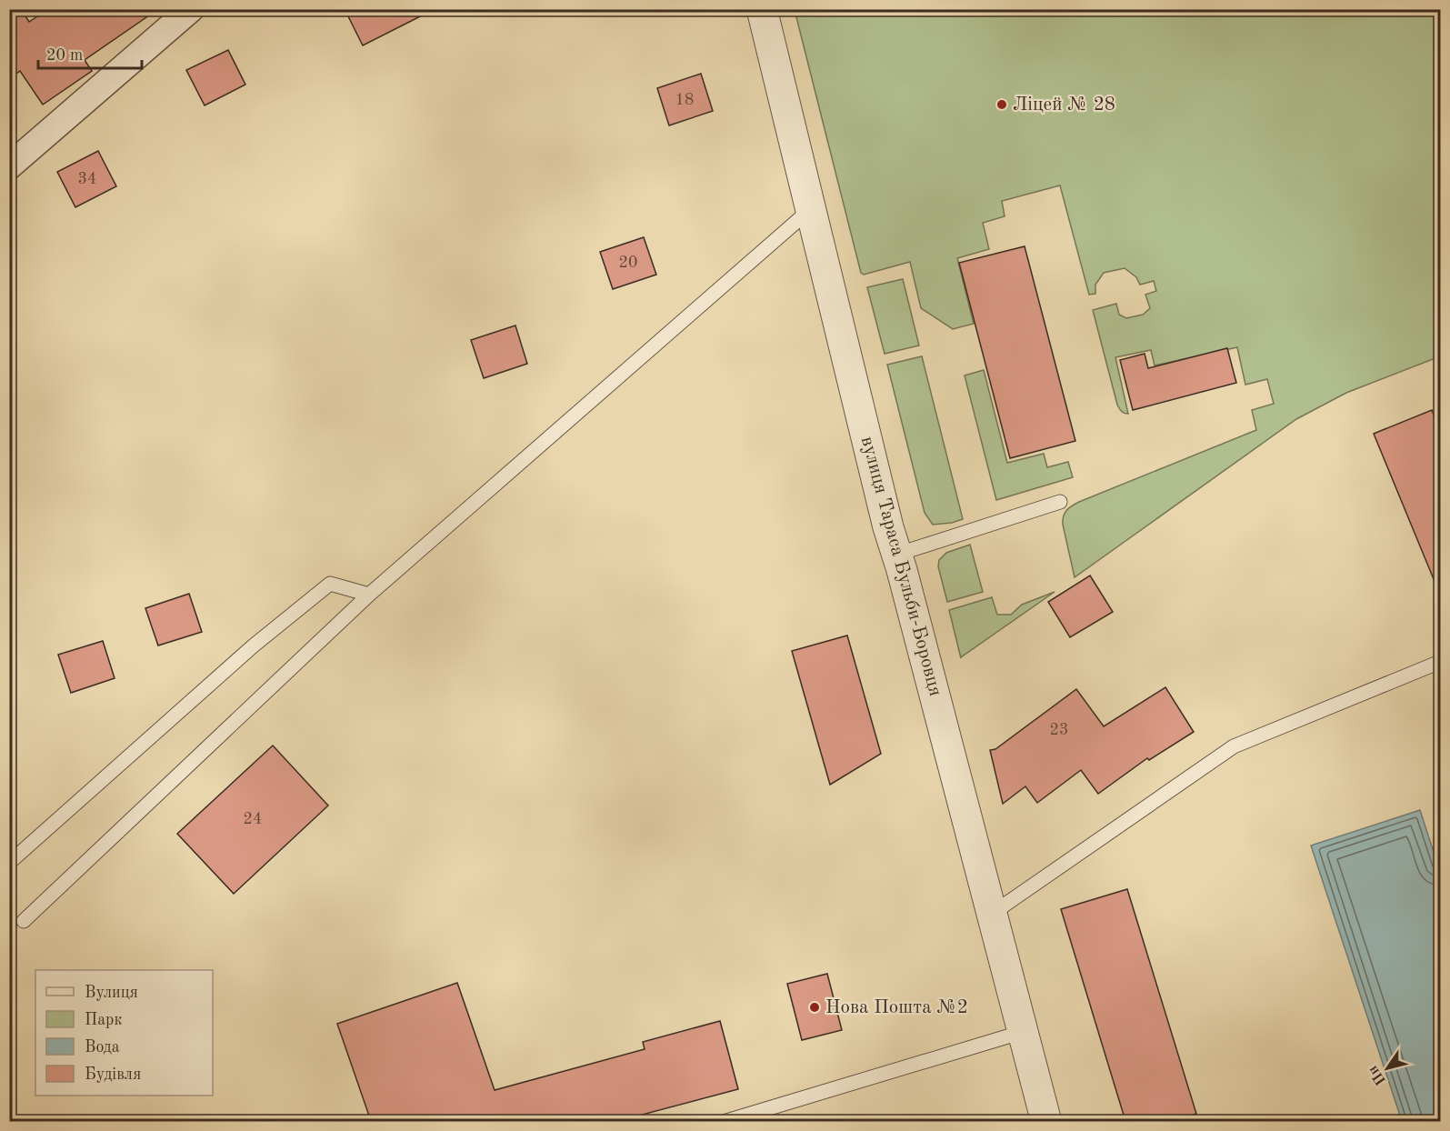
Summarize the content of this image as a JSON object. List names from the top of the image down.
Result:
{
  "streets": {
    "street": ["вулиця Тараса Бульби-Боровця"]
  },
  "places": ["Ліцей № 28", "Нова Пошта №2"],
  "house_numbers": [
    "18",
    "34",
    "20",
    "23",
    "24"
  ],
  "legend": [
    "Вулиця",
    "Парк",
    "Вода",
    "Будівля"
  ],
  "scale_bar": "20 m",
  "north": "bottom left"
}
